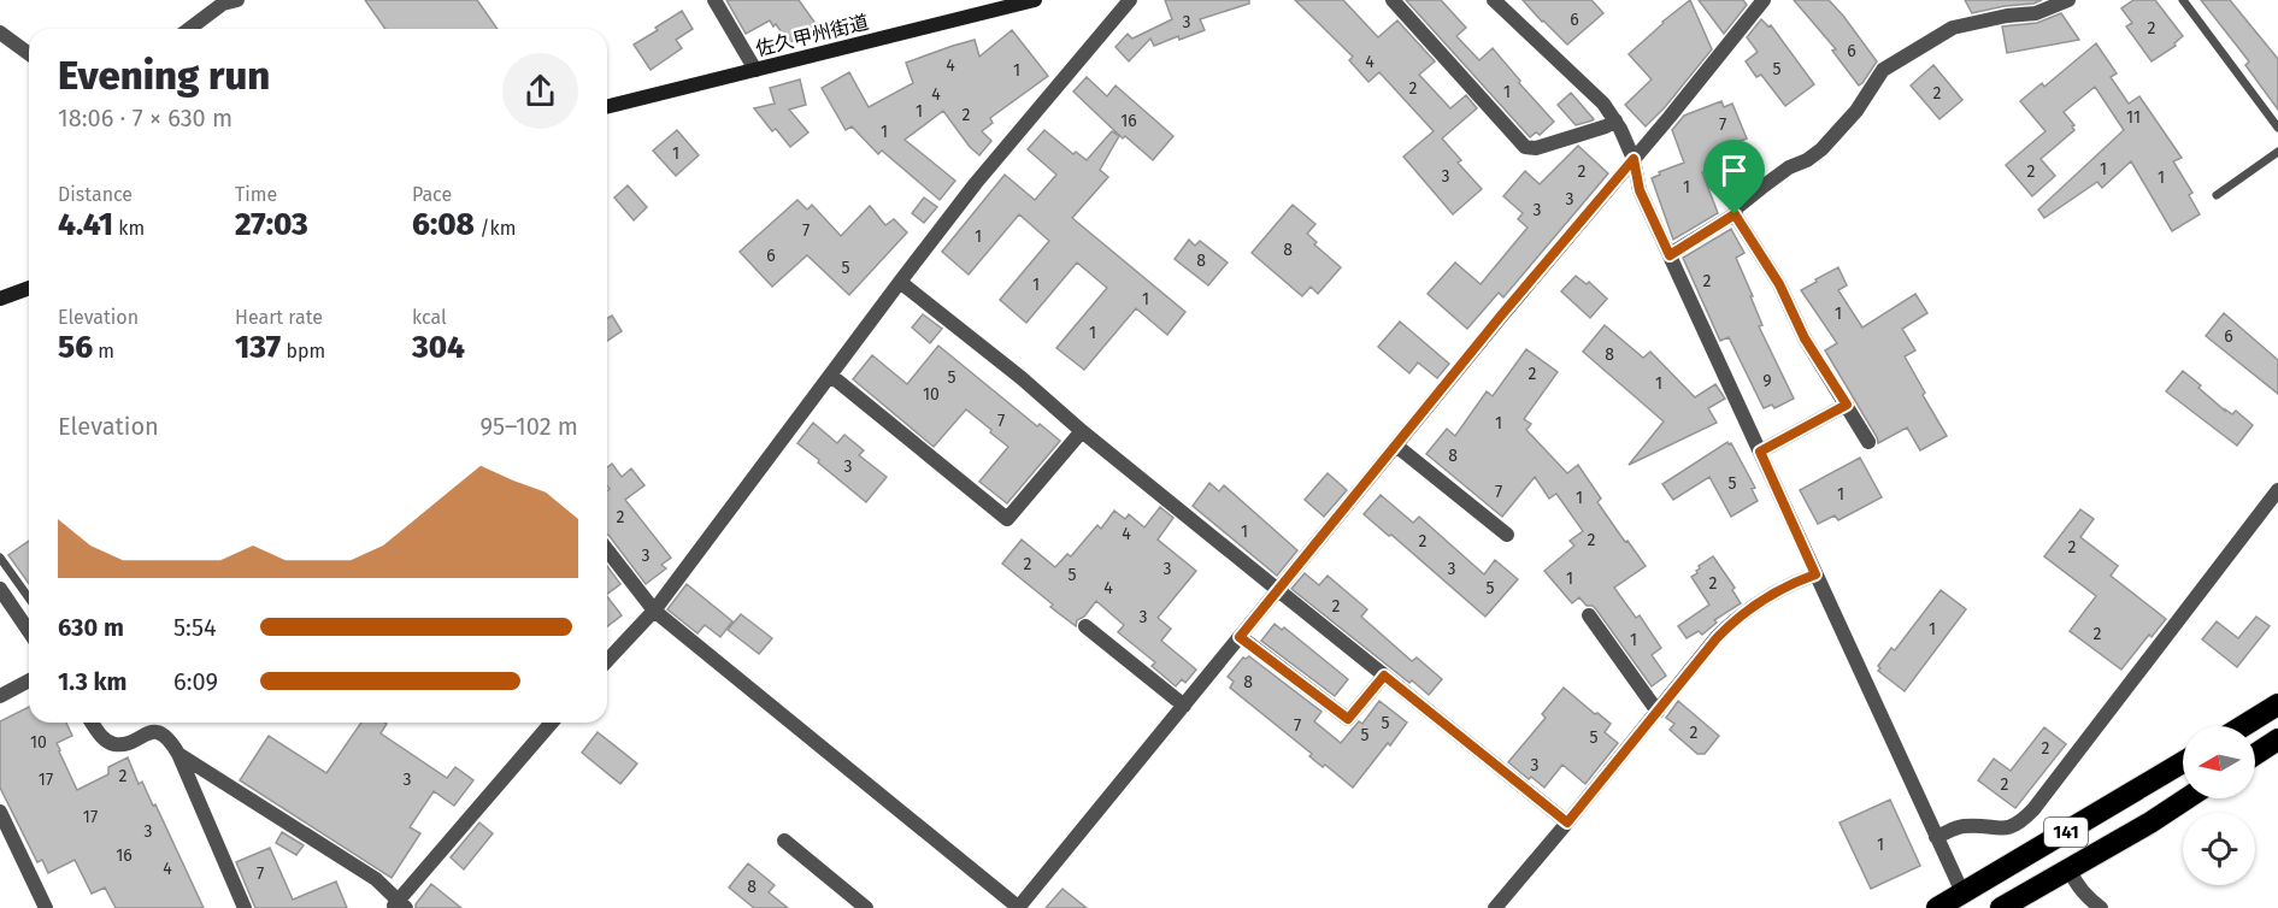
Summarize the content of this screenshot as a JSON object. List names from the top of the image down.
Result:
{
  "streets": {
    "highway": ["141"],
    "street": ["佐久甲州街道"]
  },
  "house_numbers": [
    "6",
    "3",
    "2",
    "6",
    "4",
    "4",
    "5",
    "1",
    "2",
    "1",
    "2",
    "4",
    "1",
    "2",
    "11",
    "16",
    "7",
    "1",
    "1",
    "1",
    "2",
    "2",
    "3",
    "1",
    "1",
    "3",
    "3",
    "7",
    "1",
    "8",
    "6",
    "8",
    "5",
    "2",
    "1",
    "1",
    "1",
    "1",
    "6",
    "8",
    "2",
    "5",
    "9",
    "1",
    "10",
    "7",
    "1",
    "8",
    "3",
    "5",
    "7",
    "1",
    "1",
    "2",
    "1",
    "4",
    "2",
    "2",
    "2",
    "3",
    "2",
    "3",
    "3",
    "5",
    "1",
    "2",
    "4",
    "5",
    "2",
    "3",
    "1",
    "2",
    "1",
    "8",
    "5",
    "7",
    "2",
    "5",
    "5",
    "10",
    "2",
    "3",
    "2",
    "17",
    "3",
    "2",
    "17",
    "3",
    "1",
    "16",
    "4",
    "7",
    "8"
  ],
  "north": "left",
  "page": {
    "heading": ["Evening run", "18:06 · 7 × 630 m"],
    "stats": [
      ["Distance", "4.41 km"],
      ["Time", "27:03"],
      ["Pace", "6:08 /km"],
      ["Elevation", "56 m"],
      ["Heart rate", "137 bpm"],
      ["kcal", "304"]
    ],
    "chart": ["Elevation", "95–102 m"],
    "list": [
      {
        "name": "630 m",
        "note": "5:54"
      },
      {
        "name": "1.3 km",
        "note": "6:09"
      }
    ]
  }
}
